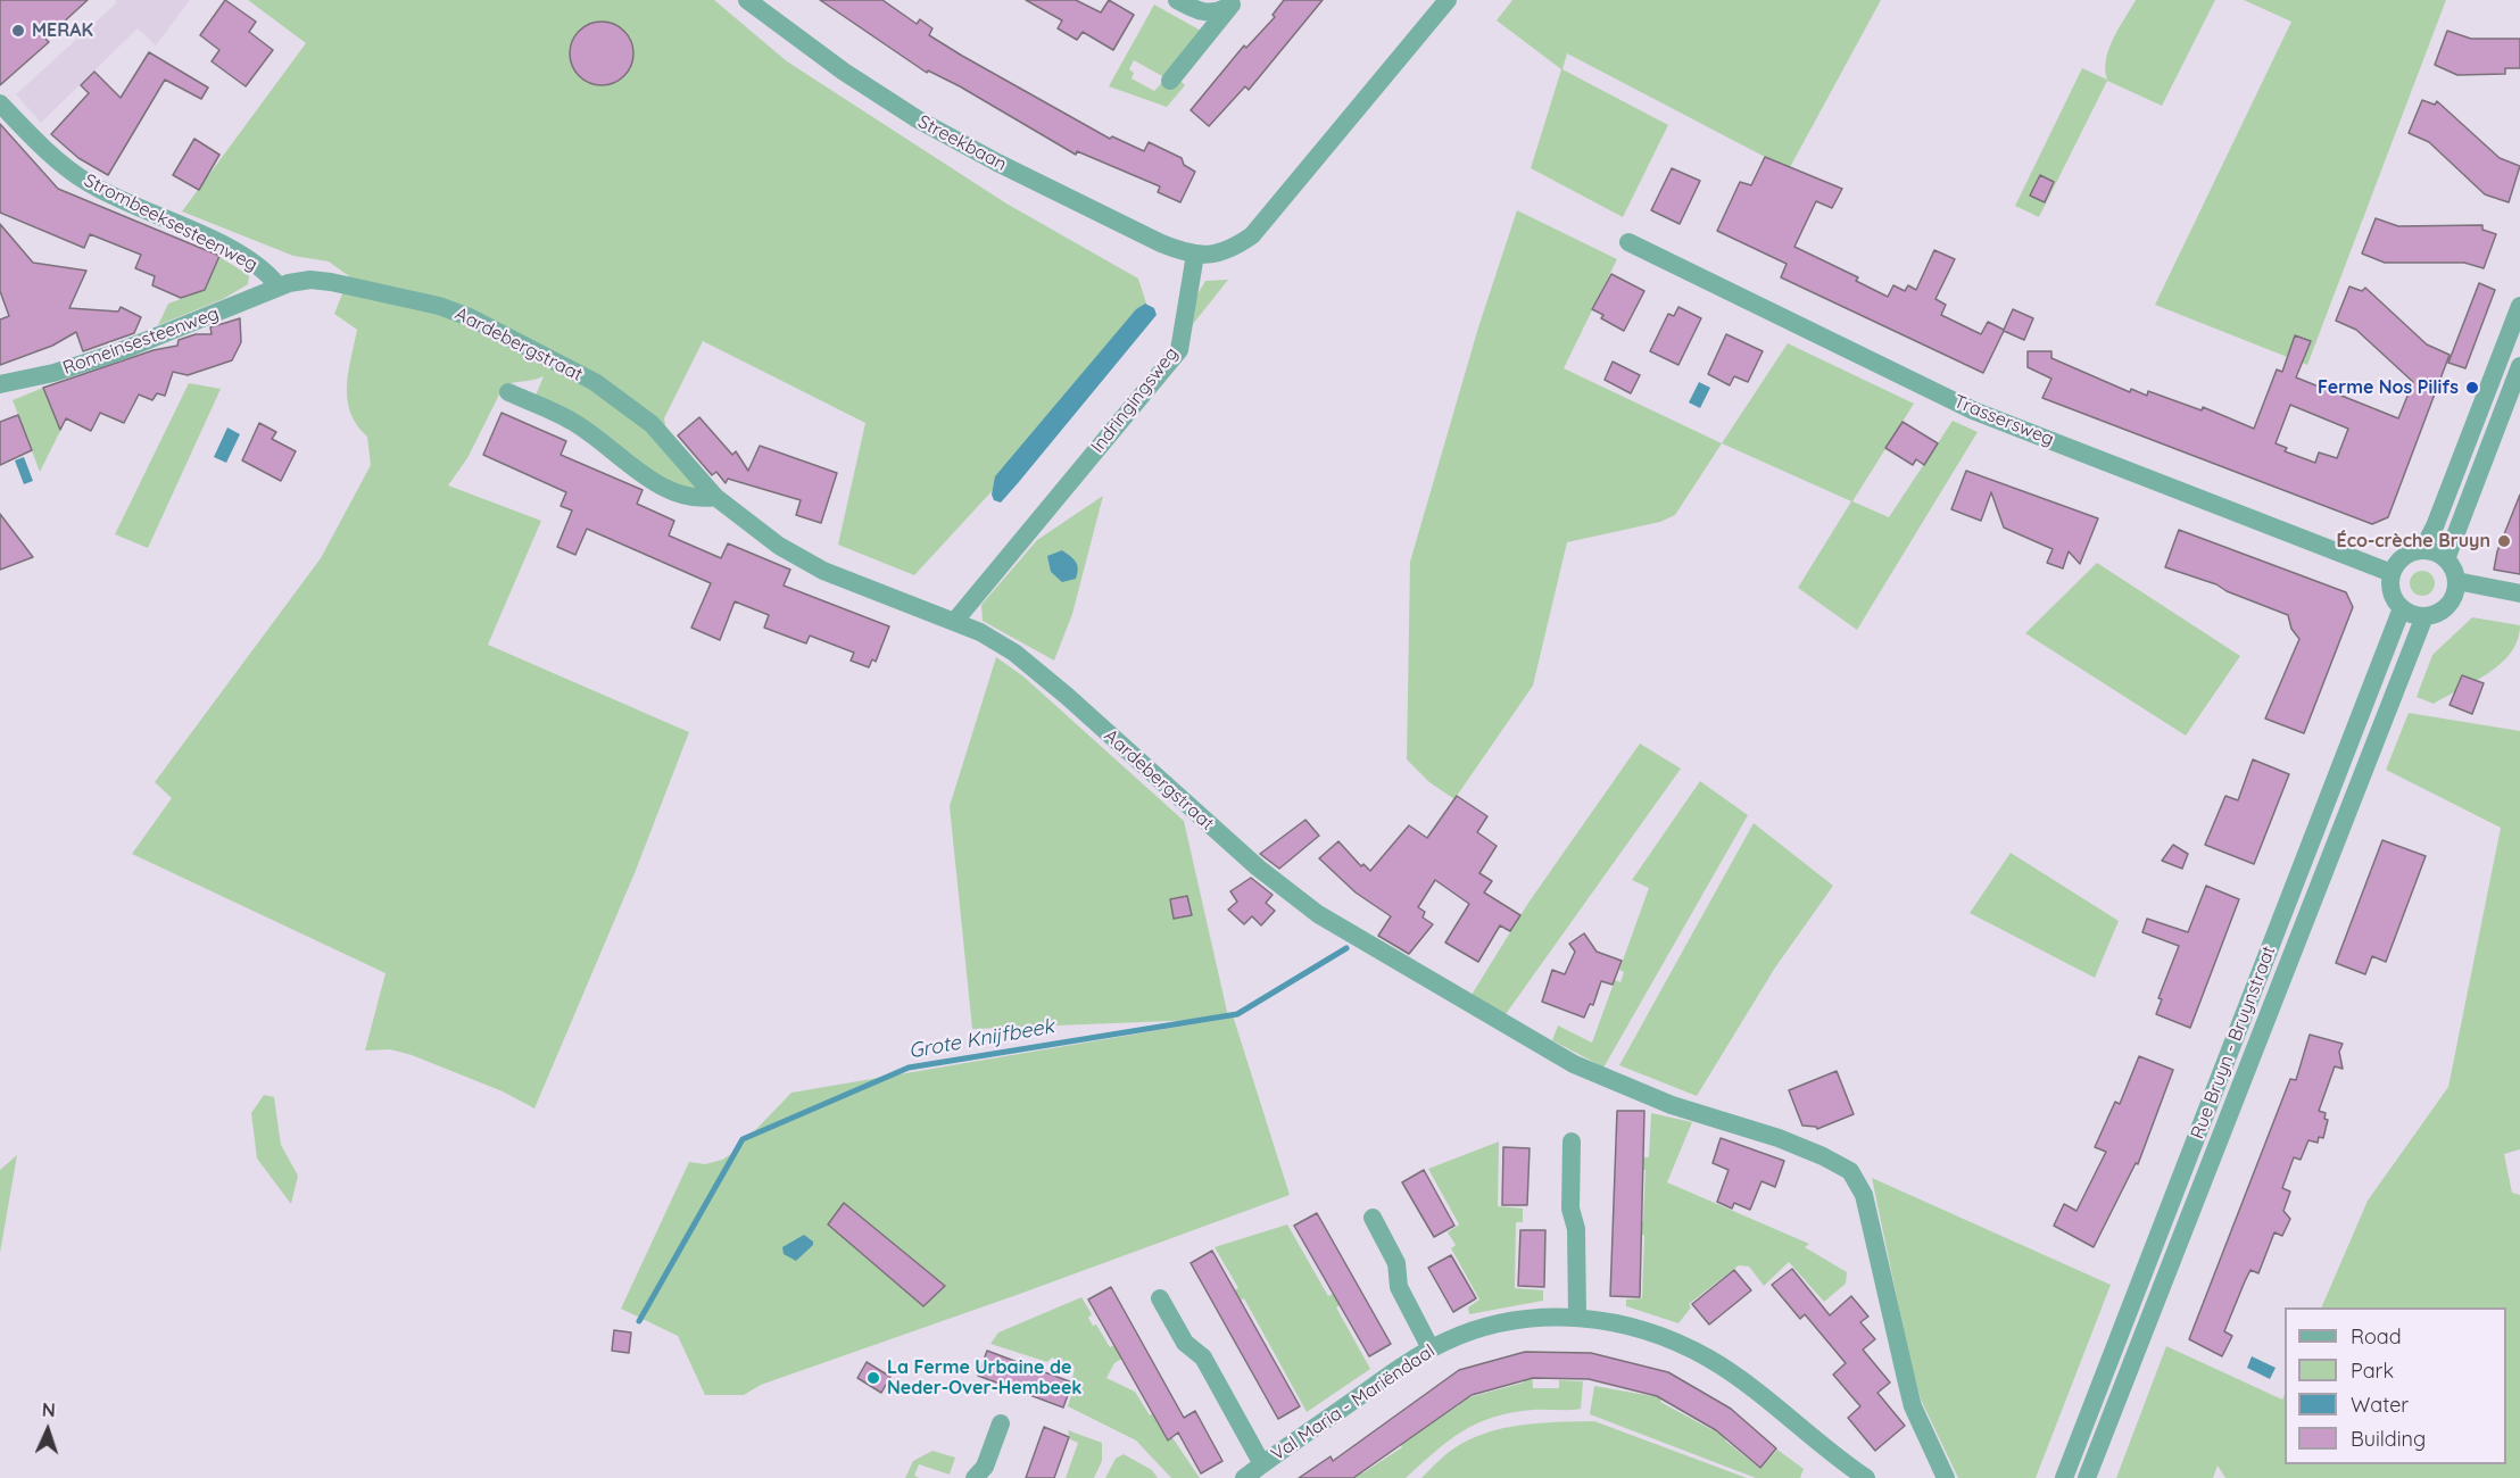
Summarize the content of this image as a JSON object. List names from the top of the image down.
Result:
{
  "streets": {
    "street": [
      "Streekbaan",
      "Strombeeksesteenweg",
      "Romeinsesteenweg",
      "Aardebergstraat",
      "Indringingsweg",
      "Trassersweg",
      "Rue Bruyn - Bruynstraat",
      "Val Maria - Mariëndaal"
    ]
  },
  "crossings": [
    ["Streekbaan", "Indringingsweg"],
    ["Strombeeksesteenweg", "Romeinsesteenweg"],
    ["Strombeeksesteenweg", "Aardebergstraat"],
    ["Romeinsesteenweg", "Aardebergstraat"],
    ["Aardebergstraat", "Indringingsweg"],
    ["Trassersweg", "Rue Bruyn - Bruynstraat"]
  ],
  "water": ["Grote Knijfbeek"],
  "places": [
    "MERAK",
    "Ferme Nos Pilifs",
    "Éco-crèche Bruyn",
    "La Ferme Urbaine de Neder-Over-Hembeek"
  ],
  "legend": [
    "Road",
    "Park",
    "Water",
    "Building"
  ],
  "north": "top"
}
